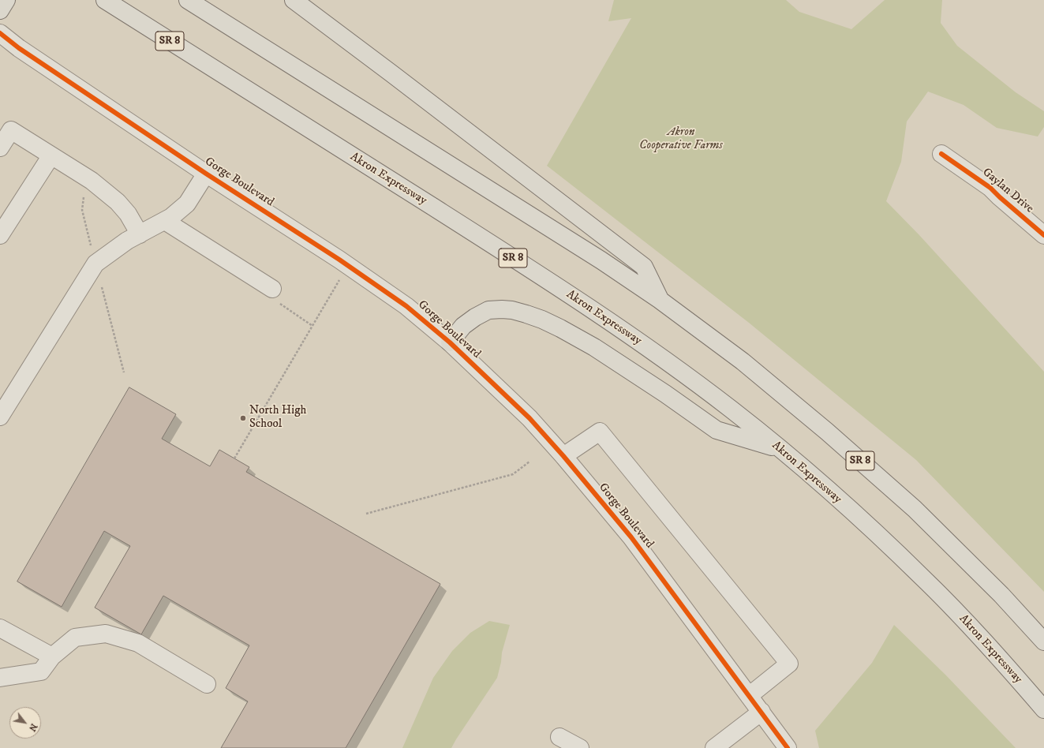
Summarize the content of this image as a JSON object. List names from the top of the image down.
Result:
{
  "streets": {
    "main road": ["SR 8", "Akron Expressway"],
    "street": ["Gorge Boulevard", "Gaylan Drive"]
  },
  "parks": ["Akron Cooperative Farms"],
  "places": ["North High School"],
  "north": "bottom right"
}
